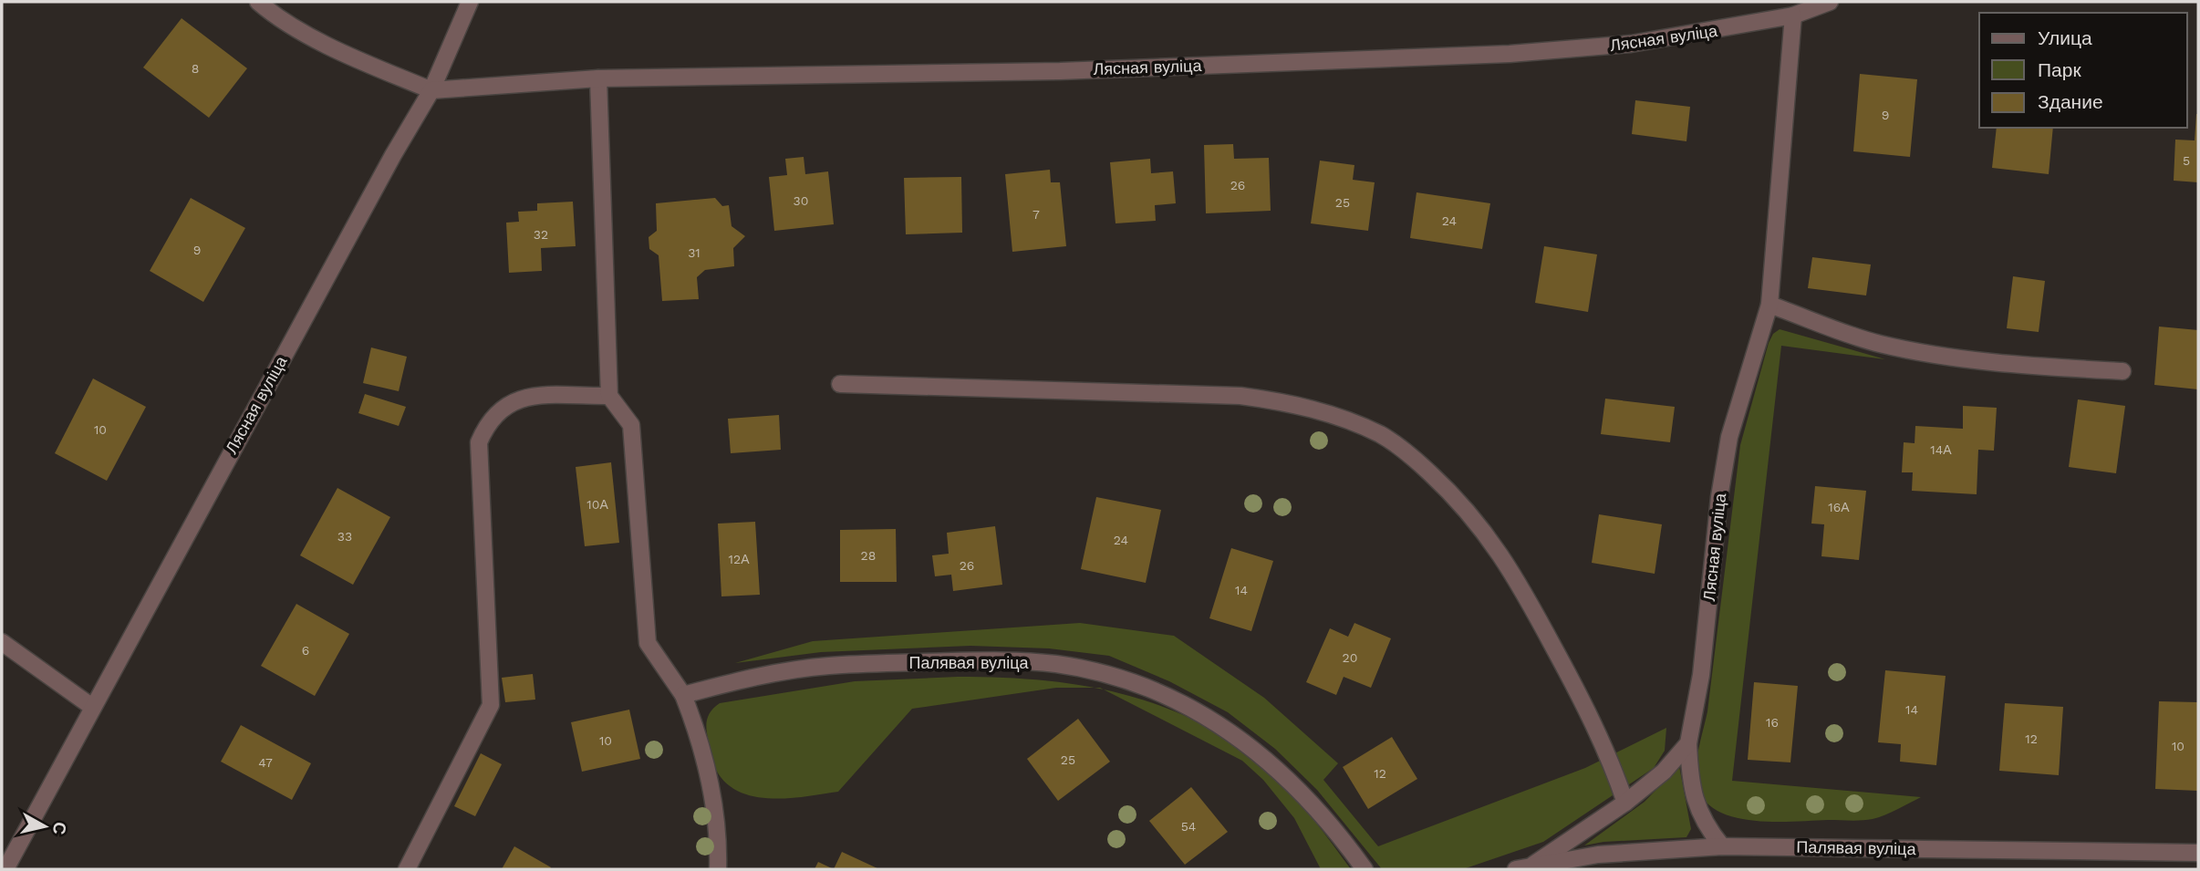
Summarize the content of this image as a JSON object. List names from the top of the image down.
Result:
{
  "streets": {
    "street": ["Лясная вуліца", "Палявая вуліца"]
  },
  "crossings": [
    ["Лясная вуліца", "Палявая вуліца"]
  ],
  "house_numbers": [
    "8",
    "9",
    "5",
    "26",
    "30",
    "25",
    "7",
    "24",
    "32",
    "9",
    "31",
    "10",
    "14А",
    "10А",
    "16А",
    "33",
    "24",
    "28",
    "12А",
    "26",
    "14",
    "6",
    "20",
    "14",
    "16",
    "12",
    "10",
    "10",
    "25",
    "47",
    "12",
    "54"
  ],
  "legend": ["Улица", "Парк", "Здание"],
  "north": "right"
}
